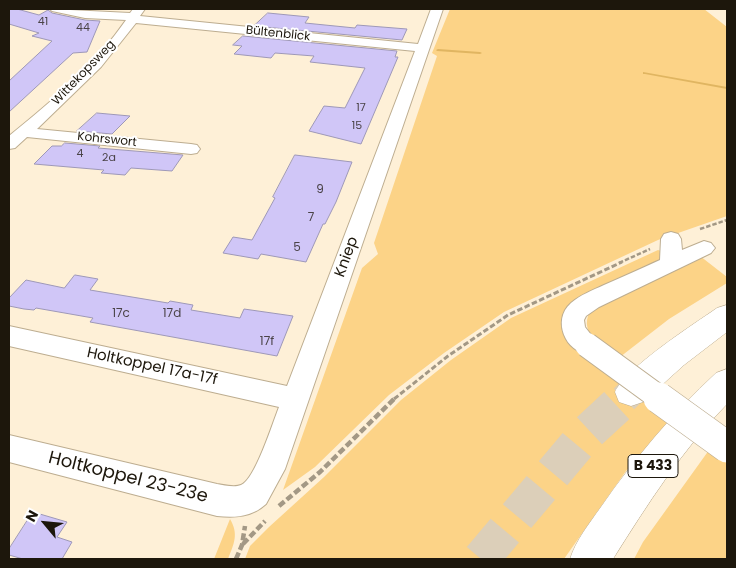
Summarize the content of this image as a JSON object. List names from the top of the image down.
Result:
{
  "streets": {
    "highway": ["B 433"],
    "street": [
      "Bültenblick",
      "Wittekopsweg",
      "Kohrswort",
      "Kniep",
      "Holtkoppel 17a-17f",
      "Holtkoppel 23-23e"
    ]
  },
  "crossings": [
    ["Bültenblick", "Wittekopsweg"],
    ["Bültenblick", "Kniep"],
    ["Wittekopsweg", "Kohrswort"],
    ["Kniep", "Holtkoppel 17a-17f"],
    ["Kniep", "Holtkoppel 23-23e"]
  ],
  "house_numbers": [
    "41",
    "44",
    "17",
    "15",
    "4",
    "2a",
    "9",
    "7",
    "5",
    "17c",
    "17d",
    "17f"
  ],
  "north": "top left"
}
